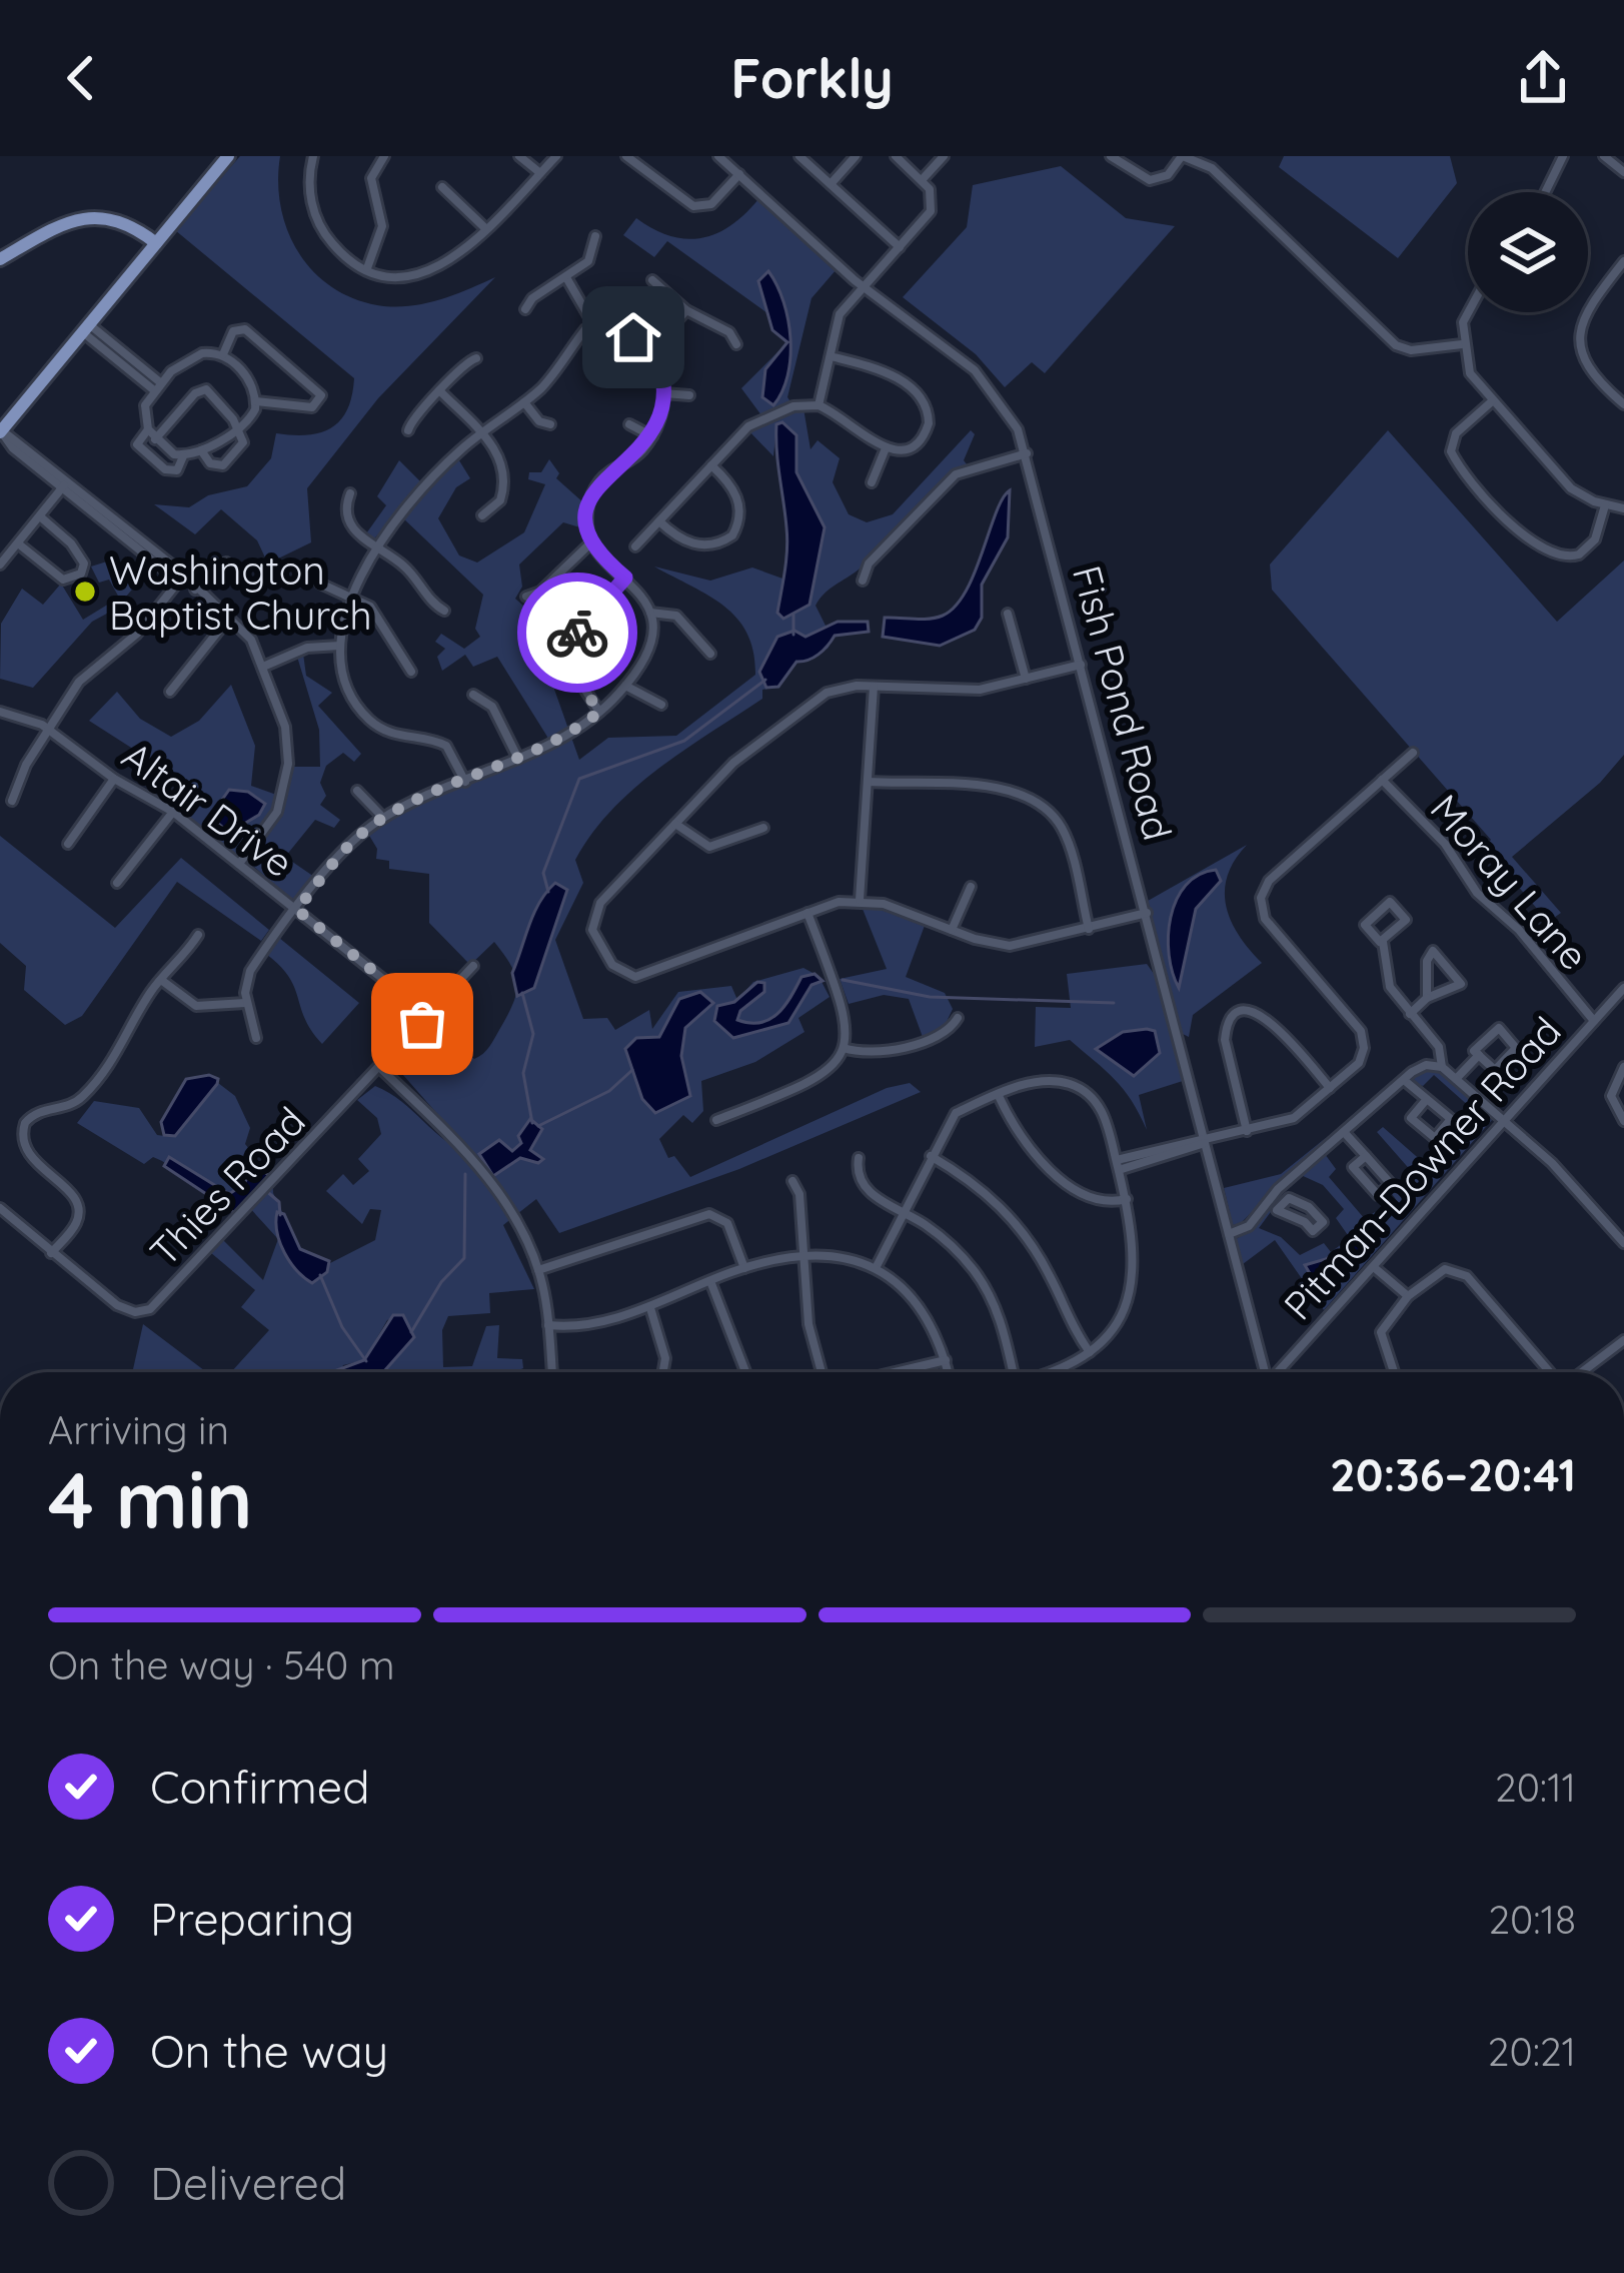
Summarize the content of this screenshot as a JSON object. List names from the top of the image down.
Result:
{
  "streets": {
    "street": [
      "Fish Pond Road",
      "Altair Drive",
      "Moray Lane",
      "Pitman-Downer Road",
      "Thies Road"
    ]
  },
  "crossings": [
    ["Altair Drive", "Thies Road"],
    ["Moray Lane", "Pitman-Downer Road"]
  ],
  "places": ["Washington Baptist Church"],
  "page": {
    "header": "Forkly",
    "heading": ["4 min", "Arriving in", "20:36–20:41"],
    "bar": "On the way · 540 m",
    "list": [
      ["Confirmed", "20:11"],
      ["Preparing", "20:18"],
      ["On the way", "20:21"],
      "Delivered"
    ]
  }
}
